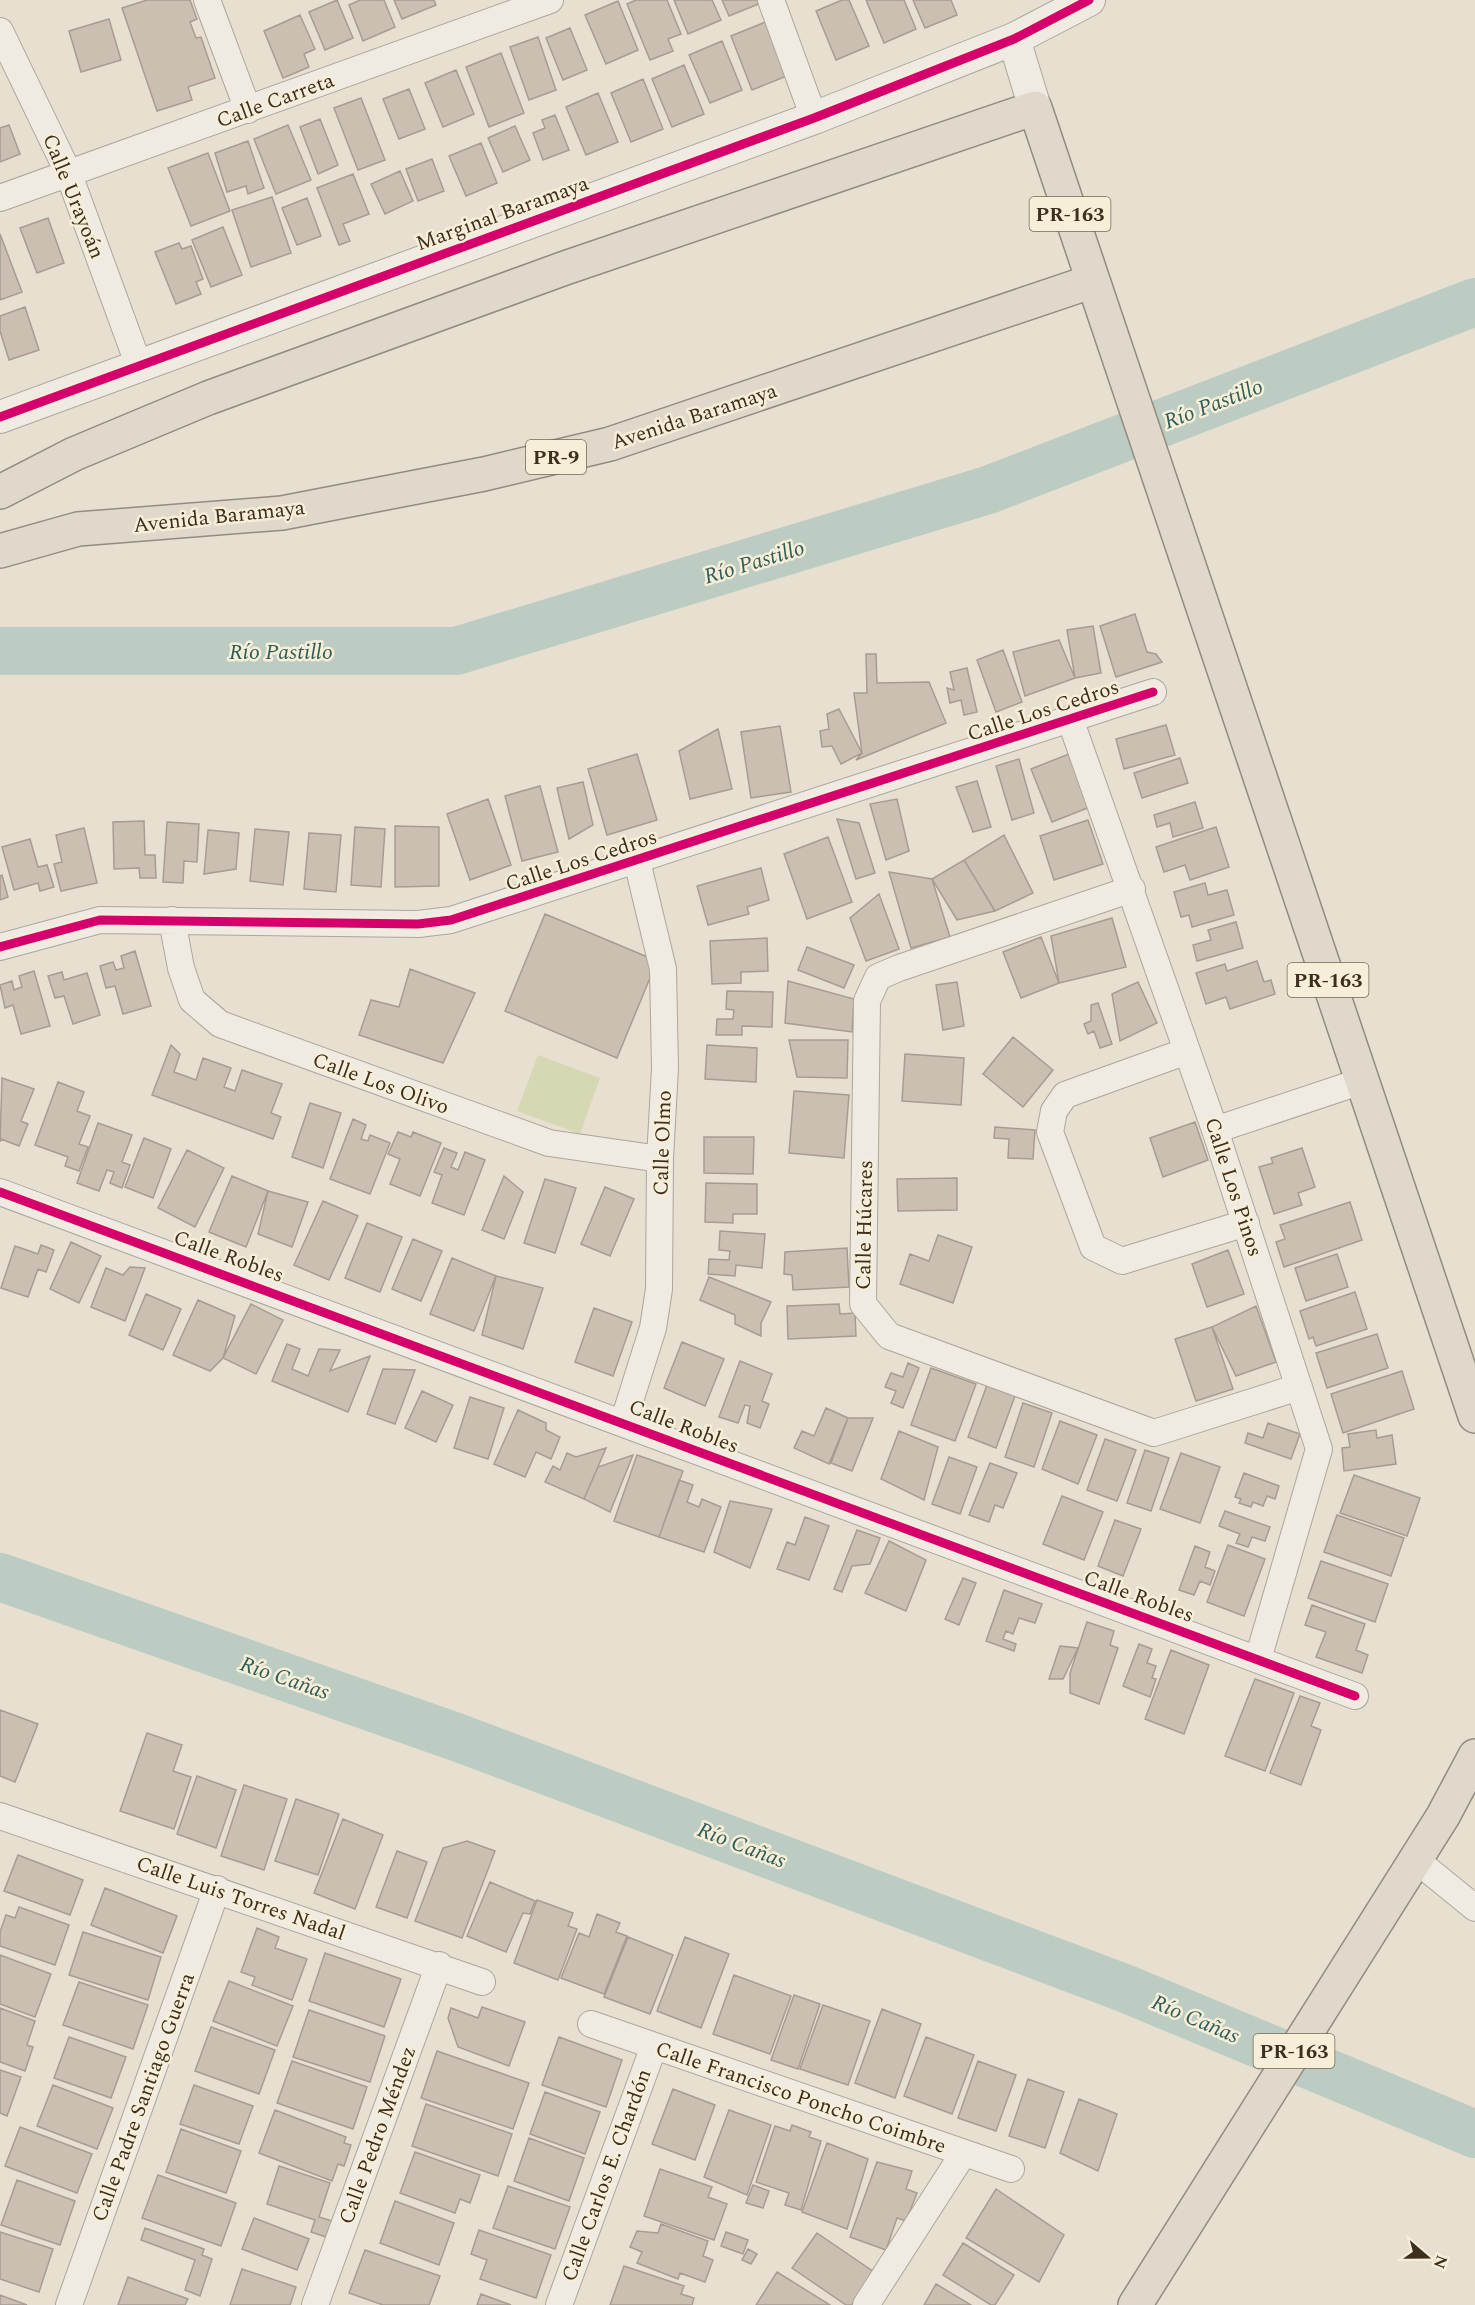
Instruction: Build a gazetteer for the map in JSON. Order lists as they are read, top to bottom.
{
  "streets": {
    "highway": ["PR-163", "Avenida Baramaya", "PR-9"],
    "street": [
      "Calle Carreta",
      "Calle Urayoán",
      "Marginal Baramaya",
      "Calle Los Cedros",
      "Calle Los Olivo",
      "Calle Olmo",
      "Calle Los Pinos",
      "Calle Húcares",
      "Calle Robles",
      "Calle Luis Torres Nadal",
      "Calle Padre Santiago Guerra",
      "Calle Francisco Poncho Coimbre",
      "Calle Pedro Méndez",
      "Calle Carlos E. Chardón"
    ]
  },
  "crossings": [
    ["Calle Carreta", "Calle Urayoán"],
    ["Calle Urayoán", "Marginal Baramaya"],
    ["Marginal Baramaya", "PR-163"],
    ["PR-163", "Avenida Baramaya"],
    ["Calle Los Cedros", "Calle Los Olivo"],
    ["Calle Los Cedros", "Calle Olmo"],
    ["Calle Los Cedros", "Calle Los Pinos"],
    ["Calle Los Olivo", "Calle Olmo"],
    ["Calle Olmo", "Calle Robles"],
    ["Calle Los Pinos", "Calle Húcares"],
    ["Calle Los Pinos", "Calle Robles"],
    ["Calle Luis Torres Nadal", "Calle Padre Santiago Guerra"],
    ["Calle Luis Torres Nadal", "Calle Pedro Méndez"],
    ["Calle Francisco Poncho Coimbre", "Calle Carlos E. Chardón"]
  ],
  "water": ["Río Pastillo", "Río Cañas"],
  "north": "right"
}
